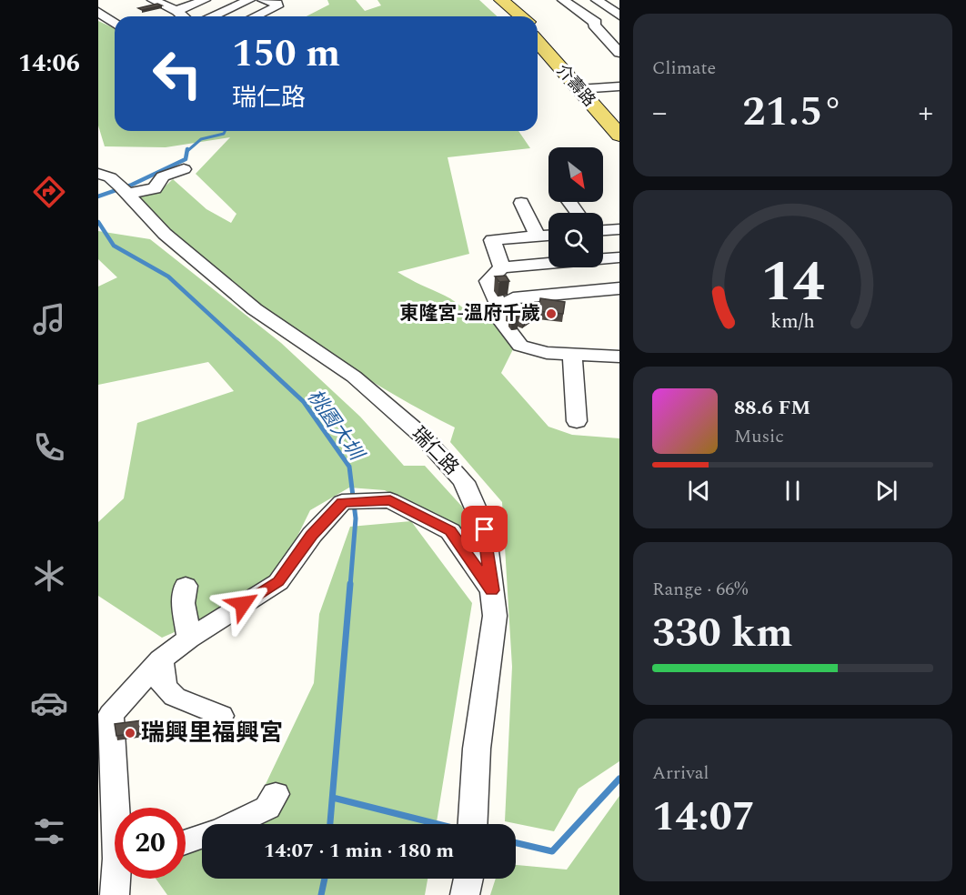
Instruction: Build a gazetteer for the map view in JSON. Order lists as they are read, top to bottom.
{
  "streets": {
    "main road": ["介壽路"],
    "street": ["瑞仁路"]
  },
  "water": ["桃園大圳"],
  "places": ["東隆宮-溫府千歲", "瑞興里福興宮"],
  "north": "bottom right",
  "page": {
    "tabs": "14:06",
    "tile": [
      "Climate",
      ["Range · 66%", "330 km"],
      ["Arrival", "14:07"]
    ],
    "turn": ["150 m", "瑞仁路"],
    "heat": ["−", "21.5°", "+"],
    "song": ["88.6 FM", "Music"],
    "limit": "20",
    "trip": "14:07 · 1 min · 180 m",
    "gauge": ["14", "km/h"]
  }
}
